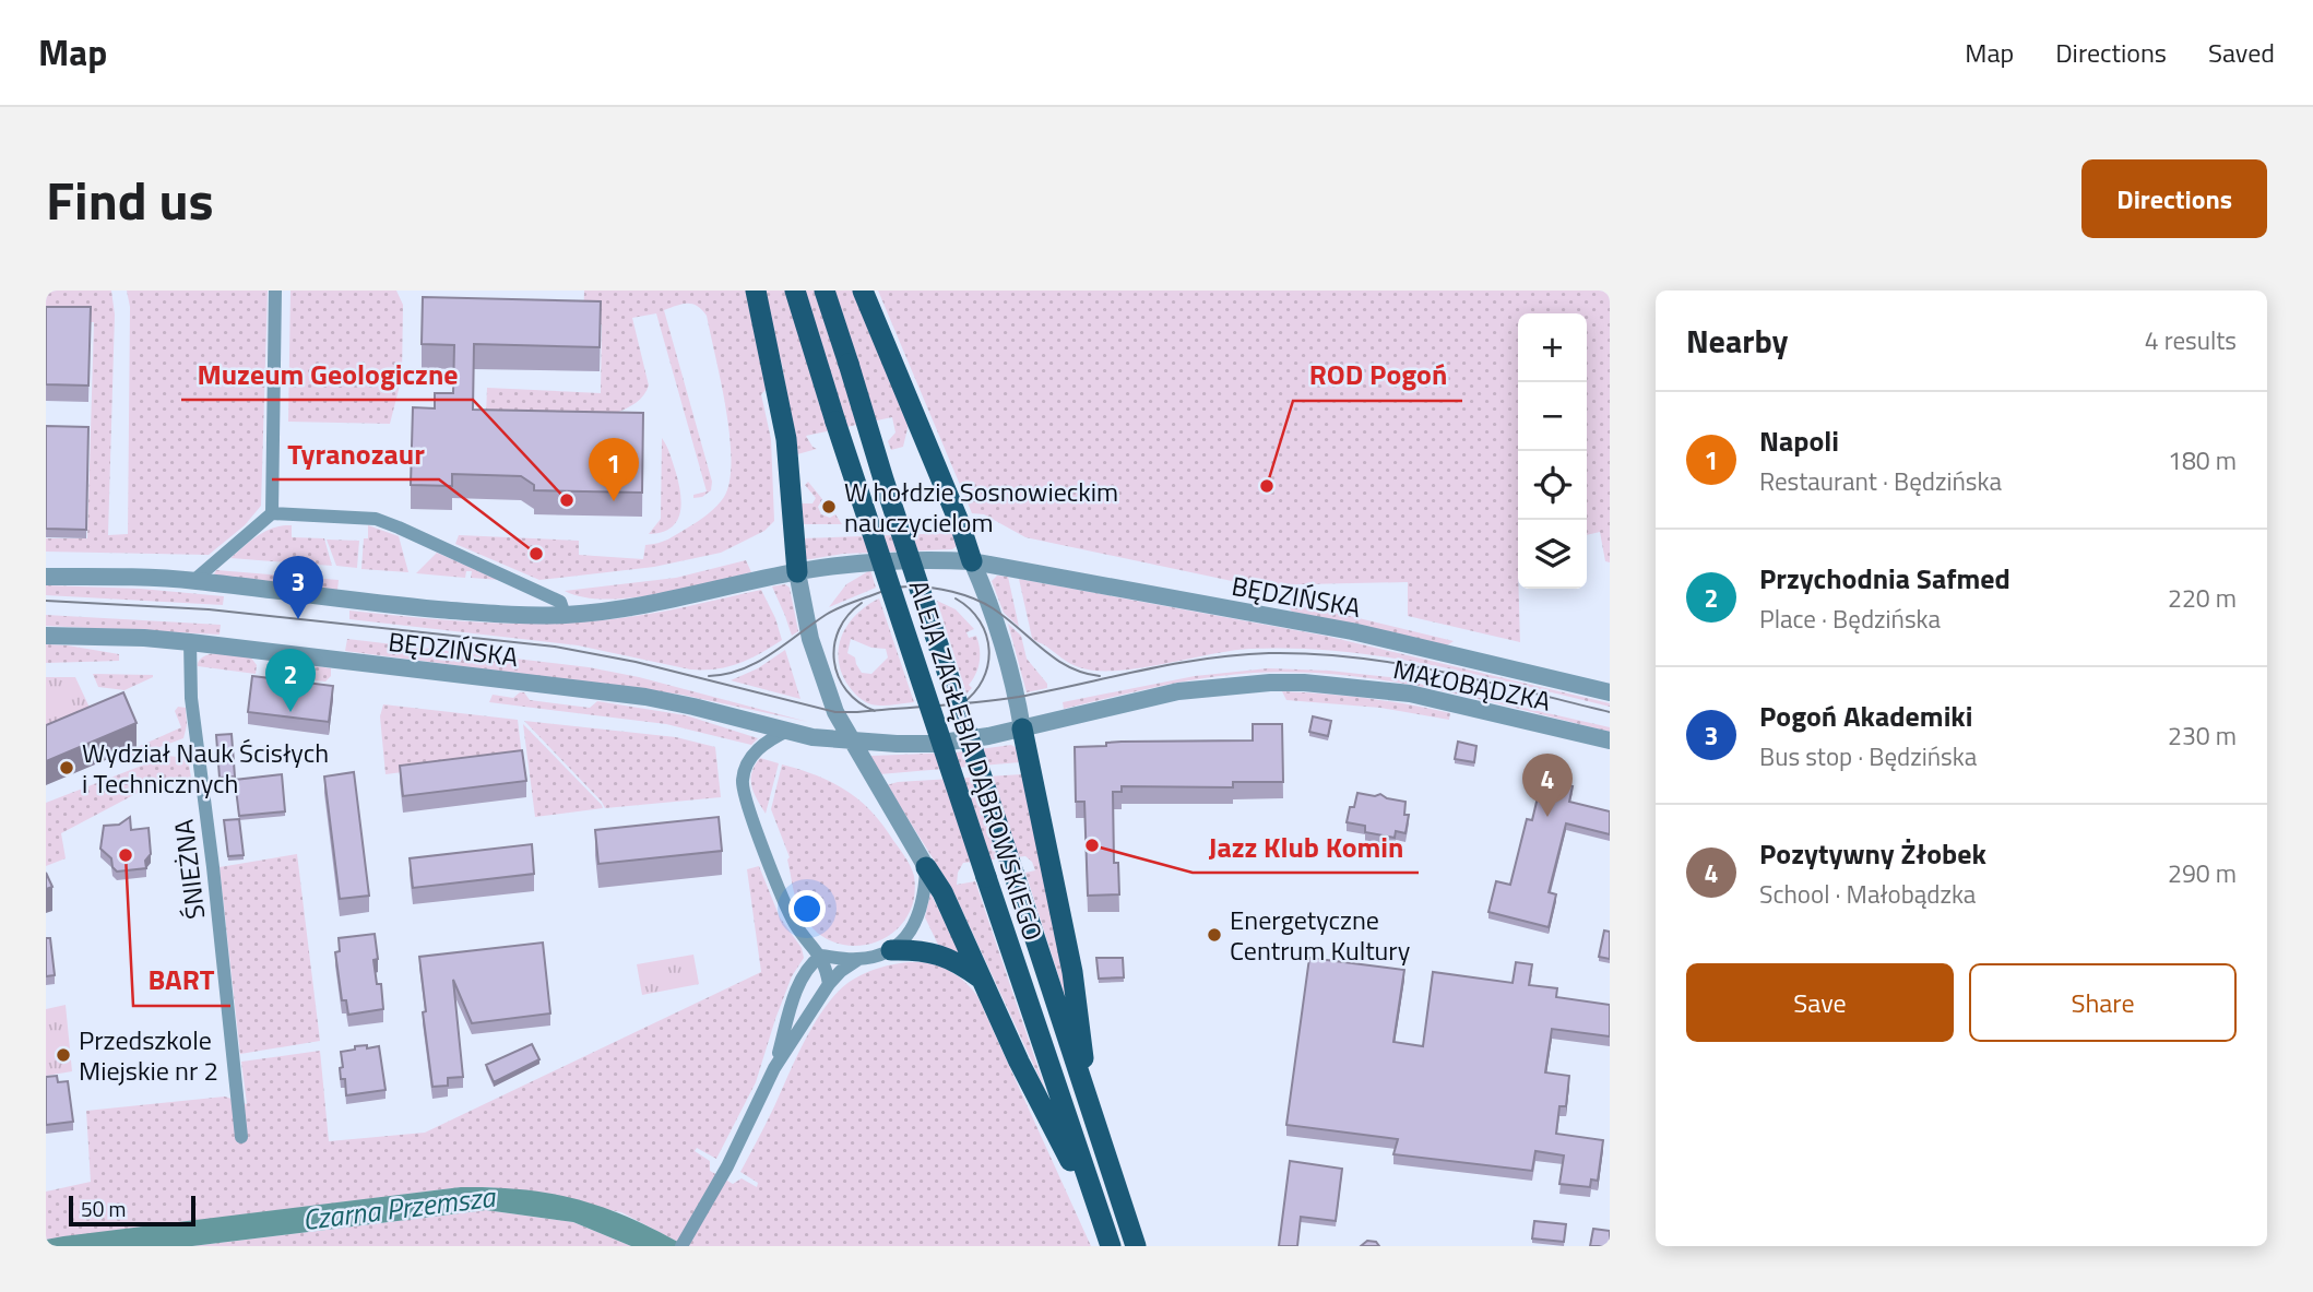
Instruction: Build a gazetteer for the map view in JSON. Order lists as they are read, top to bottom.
{
  "streets": {
    "main road": ["ALEJA ZAGŁĘBIA DĄBROWSKIEGO"],
    "street": ["BĘDZIŃSKA", "MAŁOBĄDZKA", "ŚNIEŻNA"]
  },
  "crossings": [
    ["BĘDZIŃSKA", "MAŁOBĄDZKA"],
    ["BĘDZIŃSKA", "ŚNIEŻNA"]
  ],
  "water": ["Czarna Przemsza"],
  "places": [
    "ROD Pogoń",
    "Muzeum Geologiczne",
    "W hołdzie Sosnowieckim nauczycielom",
    "Tyranozaur",
    "Wydział Nauk Ścisłych i Technicznych",
    "Jazz Klub Komin",
    "BART",
    "Energetyczne Centrum Kultury",
    "Przedszkole Miejskie nr 2"
  ],
  "scale_bar": "50 m",
  "page": {
    "header": "Map",
    "nav": ["Map", "Directions", "Saved"],
    "title": "Find us",
    "buttons": [
      "Directions",
      ["Save", "Share"]
    ],
    "heading": ["Nearby", "4 results"],
    "map_buttons": ["+", "−"],
    "list": [
      {
        "mark": "1",
        "name": "Napoli",
        "note": "Restaurant · Będzińska",
        "value": "180 m"
      },
      {
        "mark": "2",
        "name": "Przychodnia Safmed",
        "note": "Place · Będzińska",
        "value": "220 m"
      },
      {
        "mark": "3",
        "name": "Pogoń Akademiki",
        "note": "Bus stop · Będzińska",
        "value": "230 m"
      },
      {
        "mark": "4",
        "name": "Pozytywny Żłobek",
        "note": "School · Małobądzka",
        "value": "290 m"
      }
    ],
    "pins": [
      "1",
      "3",
      "2",
      "4"
    ],
    "scale": "50 m"
  }
}
